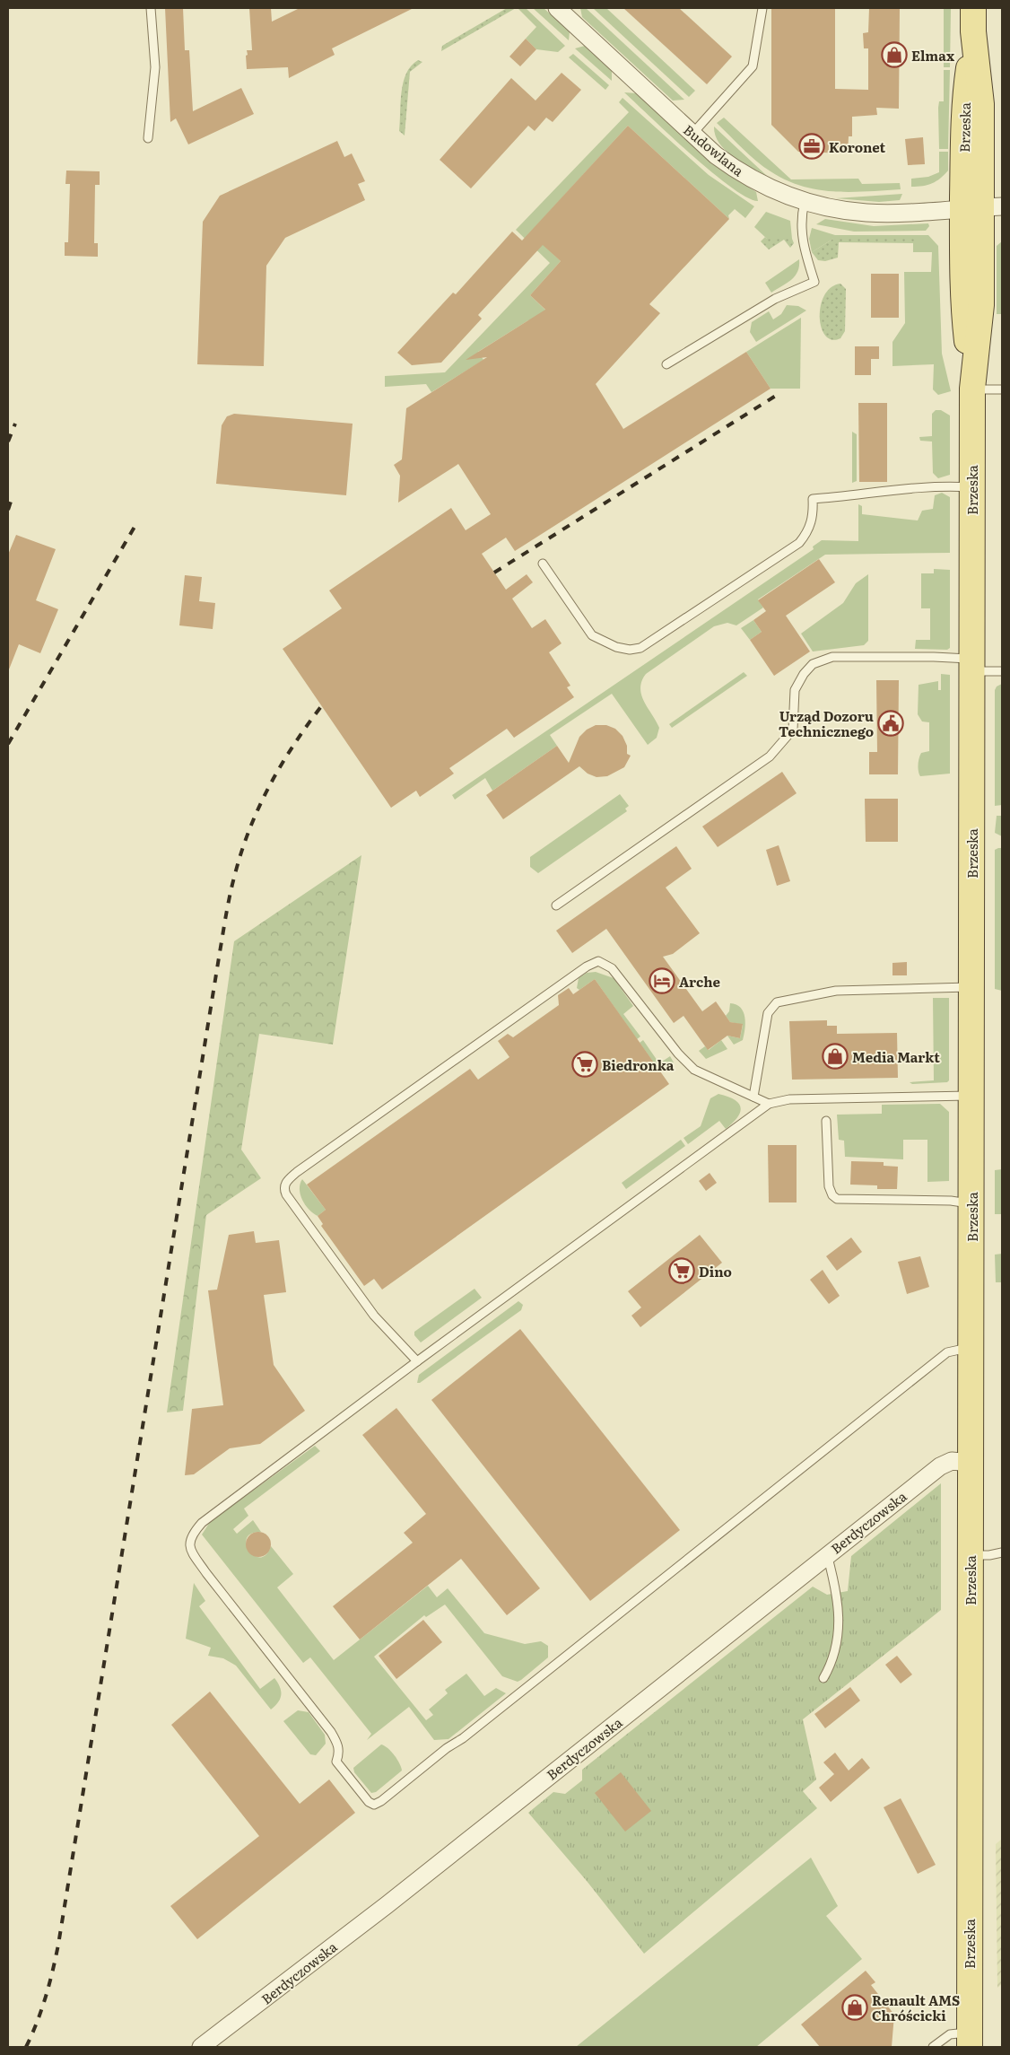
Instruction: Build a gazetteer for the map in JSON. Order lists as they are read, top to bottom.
{
  "streets": {
    "main road": ["Brzeska"],
    "street": ["Budowlana", "Berdyczowska"]
  },
  "crossings": [
    ["Brzeska", "Budowlana"],
    ["Brzeska", "Berdyczowska"]
  ],
  "places": {
    "shop": ["Elmax", "Media Markt", "Renault AMS Chróścicki"],
    "office": ["Koronet"],
    "public building": ["Urząd Dozoru Technicznego"],
    "hotel": ["Arche"],
    "supermarket": ["Biedronka", "Dino"]
  }
}
